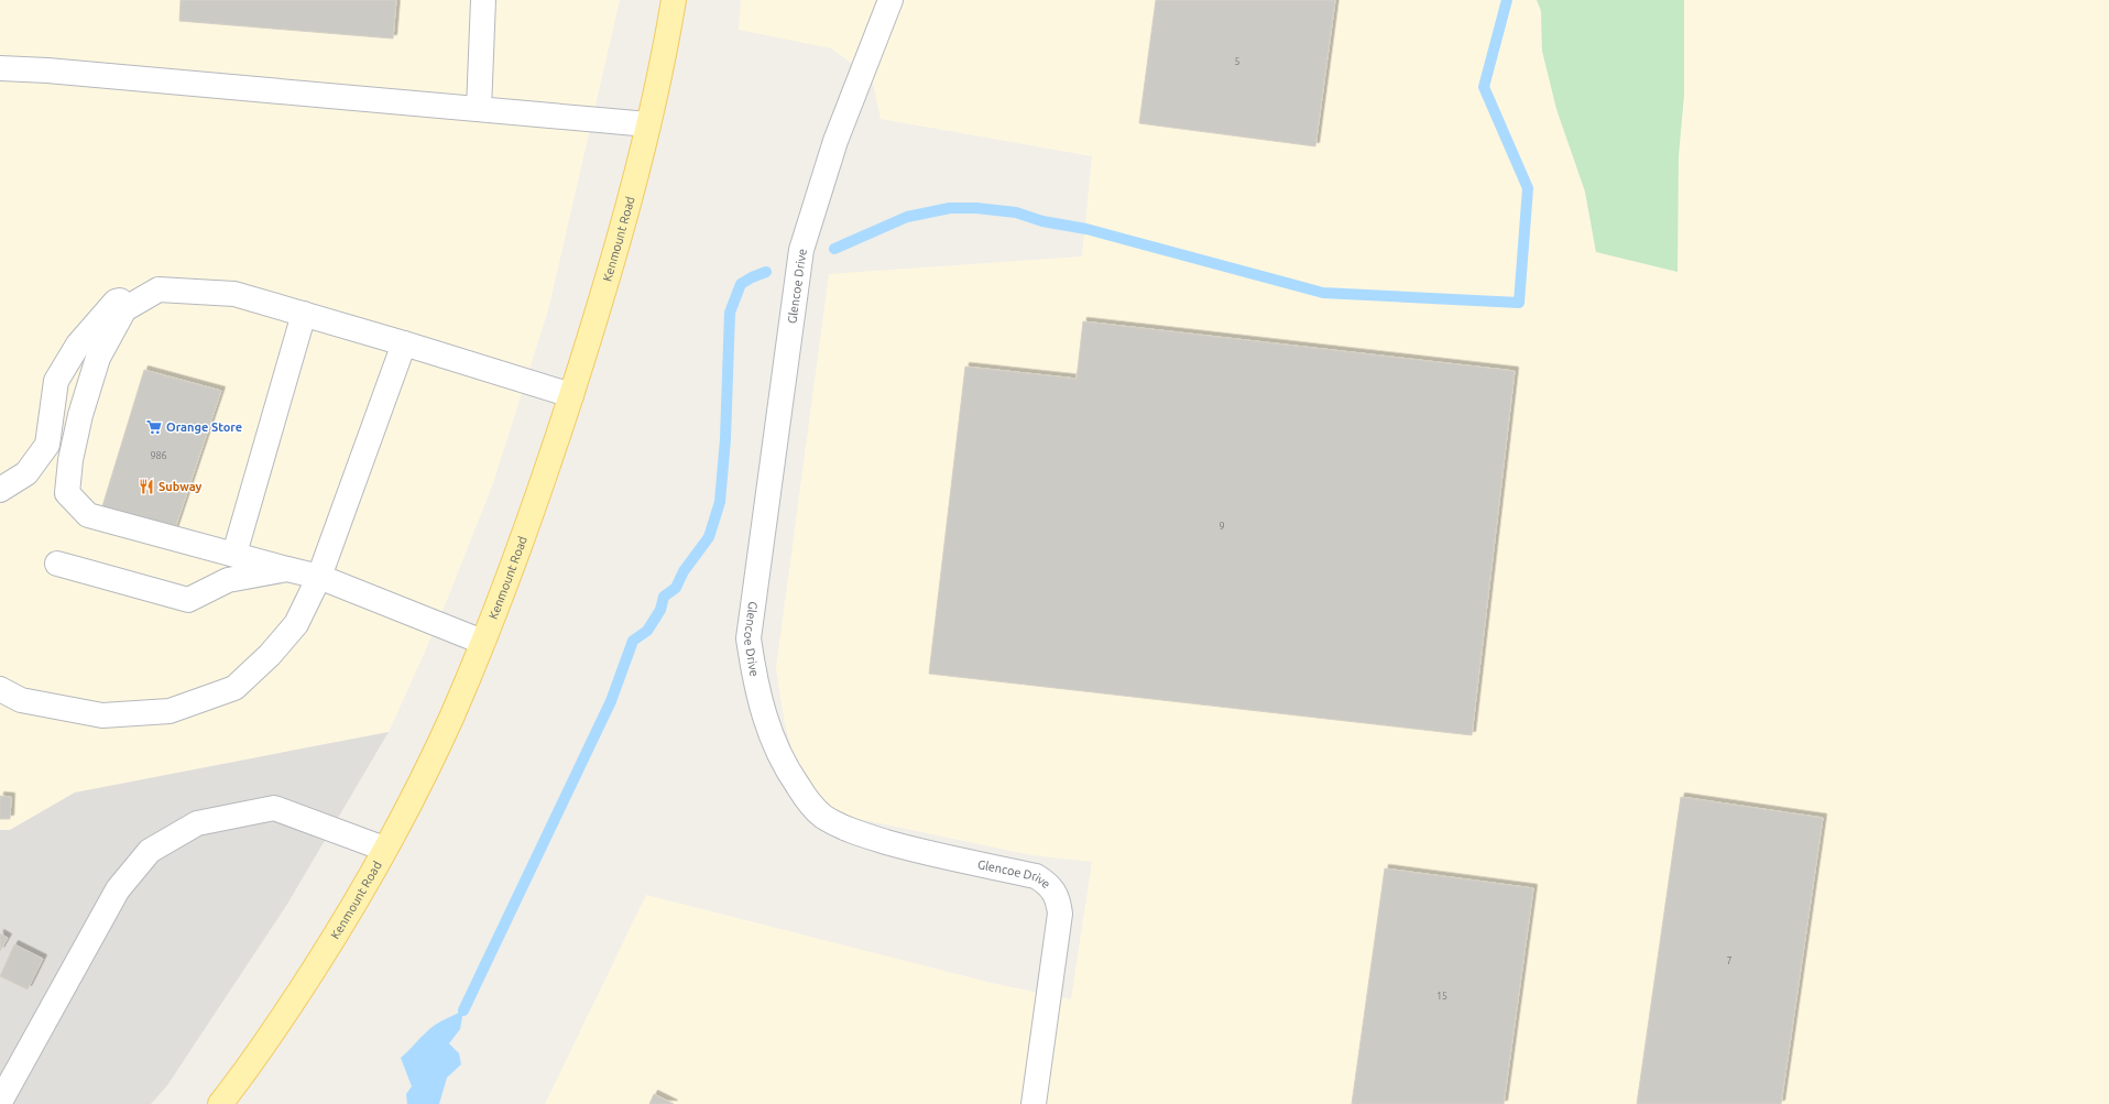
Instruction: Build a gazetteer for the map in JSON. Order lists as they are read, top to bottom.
{
  "streets": {
    "main road": ["Kenmount Road"],
    "street": ["Glencoe Drive"]
  },
  "places": {
    "supermarket": ["Orange Store"],
    "restaurant": ["Subway"]
  },
  "house_numbers": [
    "5",
    "986",
    "9",
    "7",
    "15"
  ]
}
